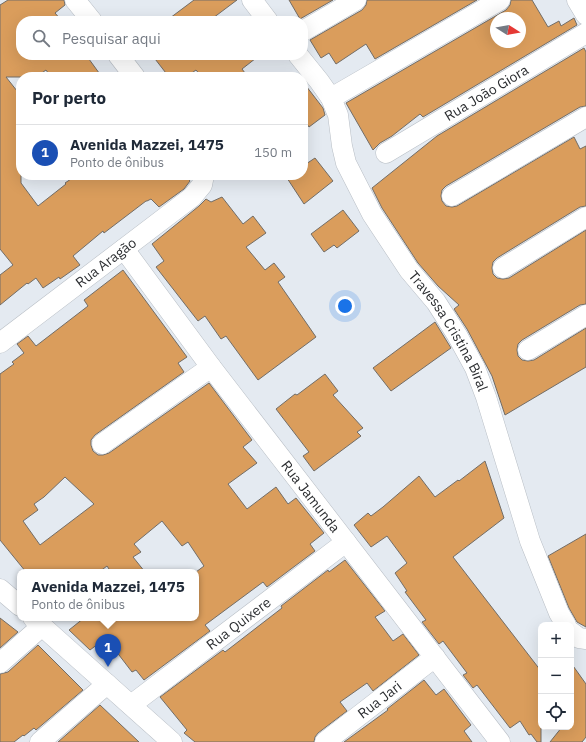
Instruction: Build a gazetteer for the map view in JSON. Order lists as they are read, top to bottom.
{
  "streets": {
    "street": [
      "Rua João Giora",
      "Rua Aragão",
      "Travessa Cristina Biral",
      "Rua Jamunda",
      "Rua Quixere",
      "Rua Jari"
    ]
  },
  "crossings": [
    ["Rua Aragão", "Rua Jamunda"],
    ["Rua Jamunda", "Rua Quixere"],
    ["Rua Jamunda", "Rua Jari"]
  ],
  "north": "right",
  "page": {
    "search": "Pesquisar aqui",
    "heading": "Por perto",
    "list": [
      {
        "mark": "1",
        "name": "Avenida Mazzei, 1475",
        "note": "Ponto de ônibus",
        "value": "150 m"
      }
    ],
    "popup": ["Avenida Mazzei, 1475", "Ponto de ônibus"],
    "map_buttons": ["+", "−"],
    "pins": "1"
  }
}
